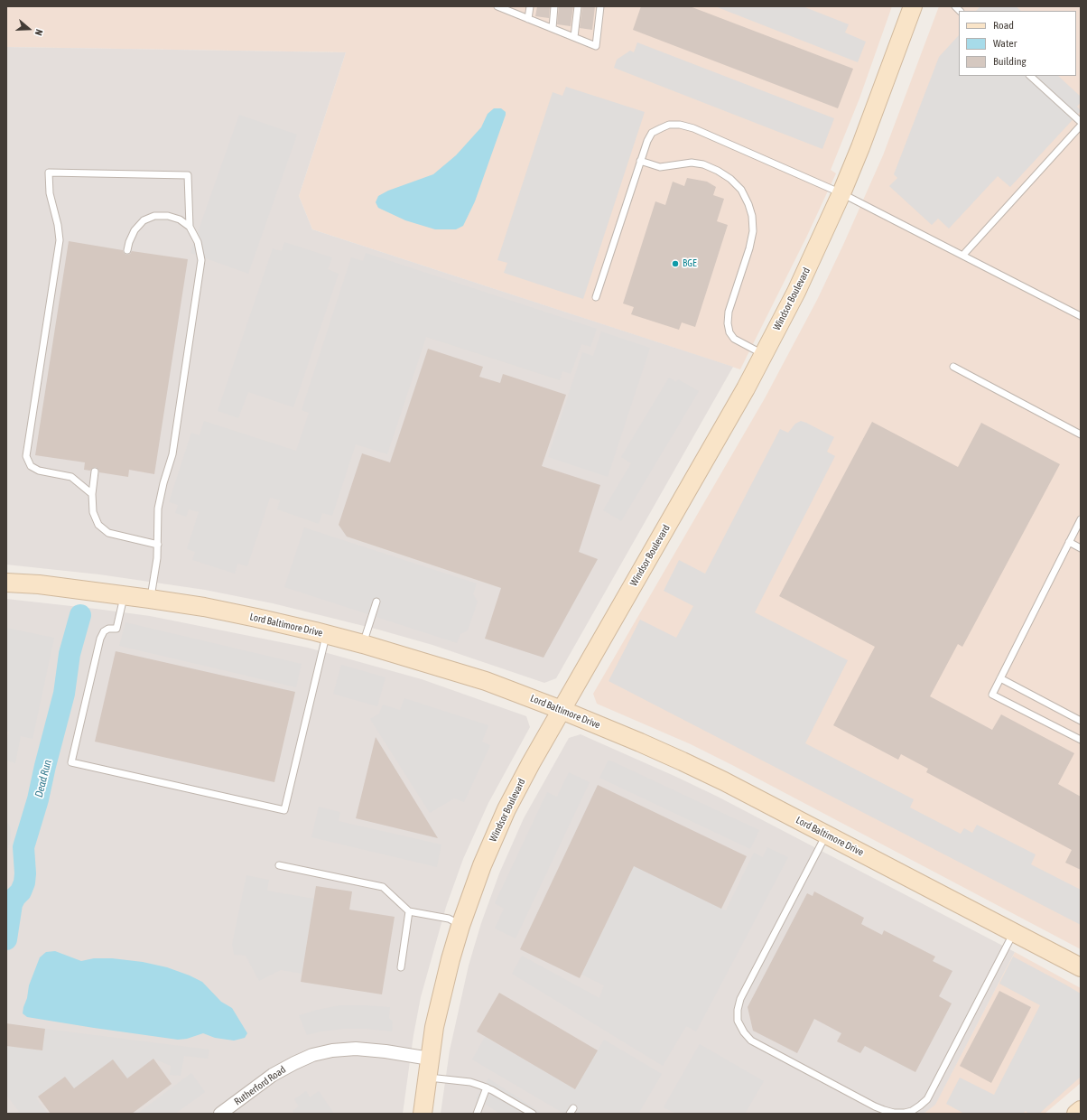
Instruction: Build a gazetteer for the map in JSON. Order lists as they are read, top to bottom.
{
  "streets": {
    "main road": ["Windsor Boulevard", "Lord Baltimore Drive"],
    "street": ["Rutherford Road"]
  },
  "crossings": [
    ["Windsor Boulevard", "Lord Baltimore Drive"],
    ["Windsor Boulevard", "Rutherford Road"]
  ],
  "water": ["Dead Run"],
  "places": ["BGE"],
  "legend": ["Road", "Water", "Building"],
  "north": "right"
}
